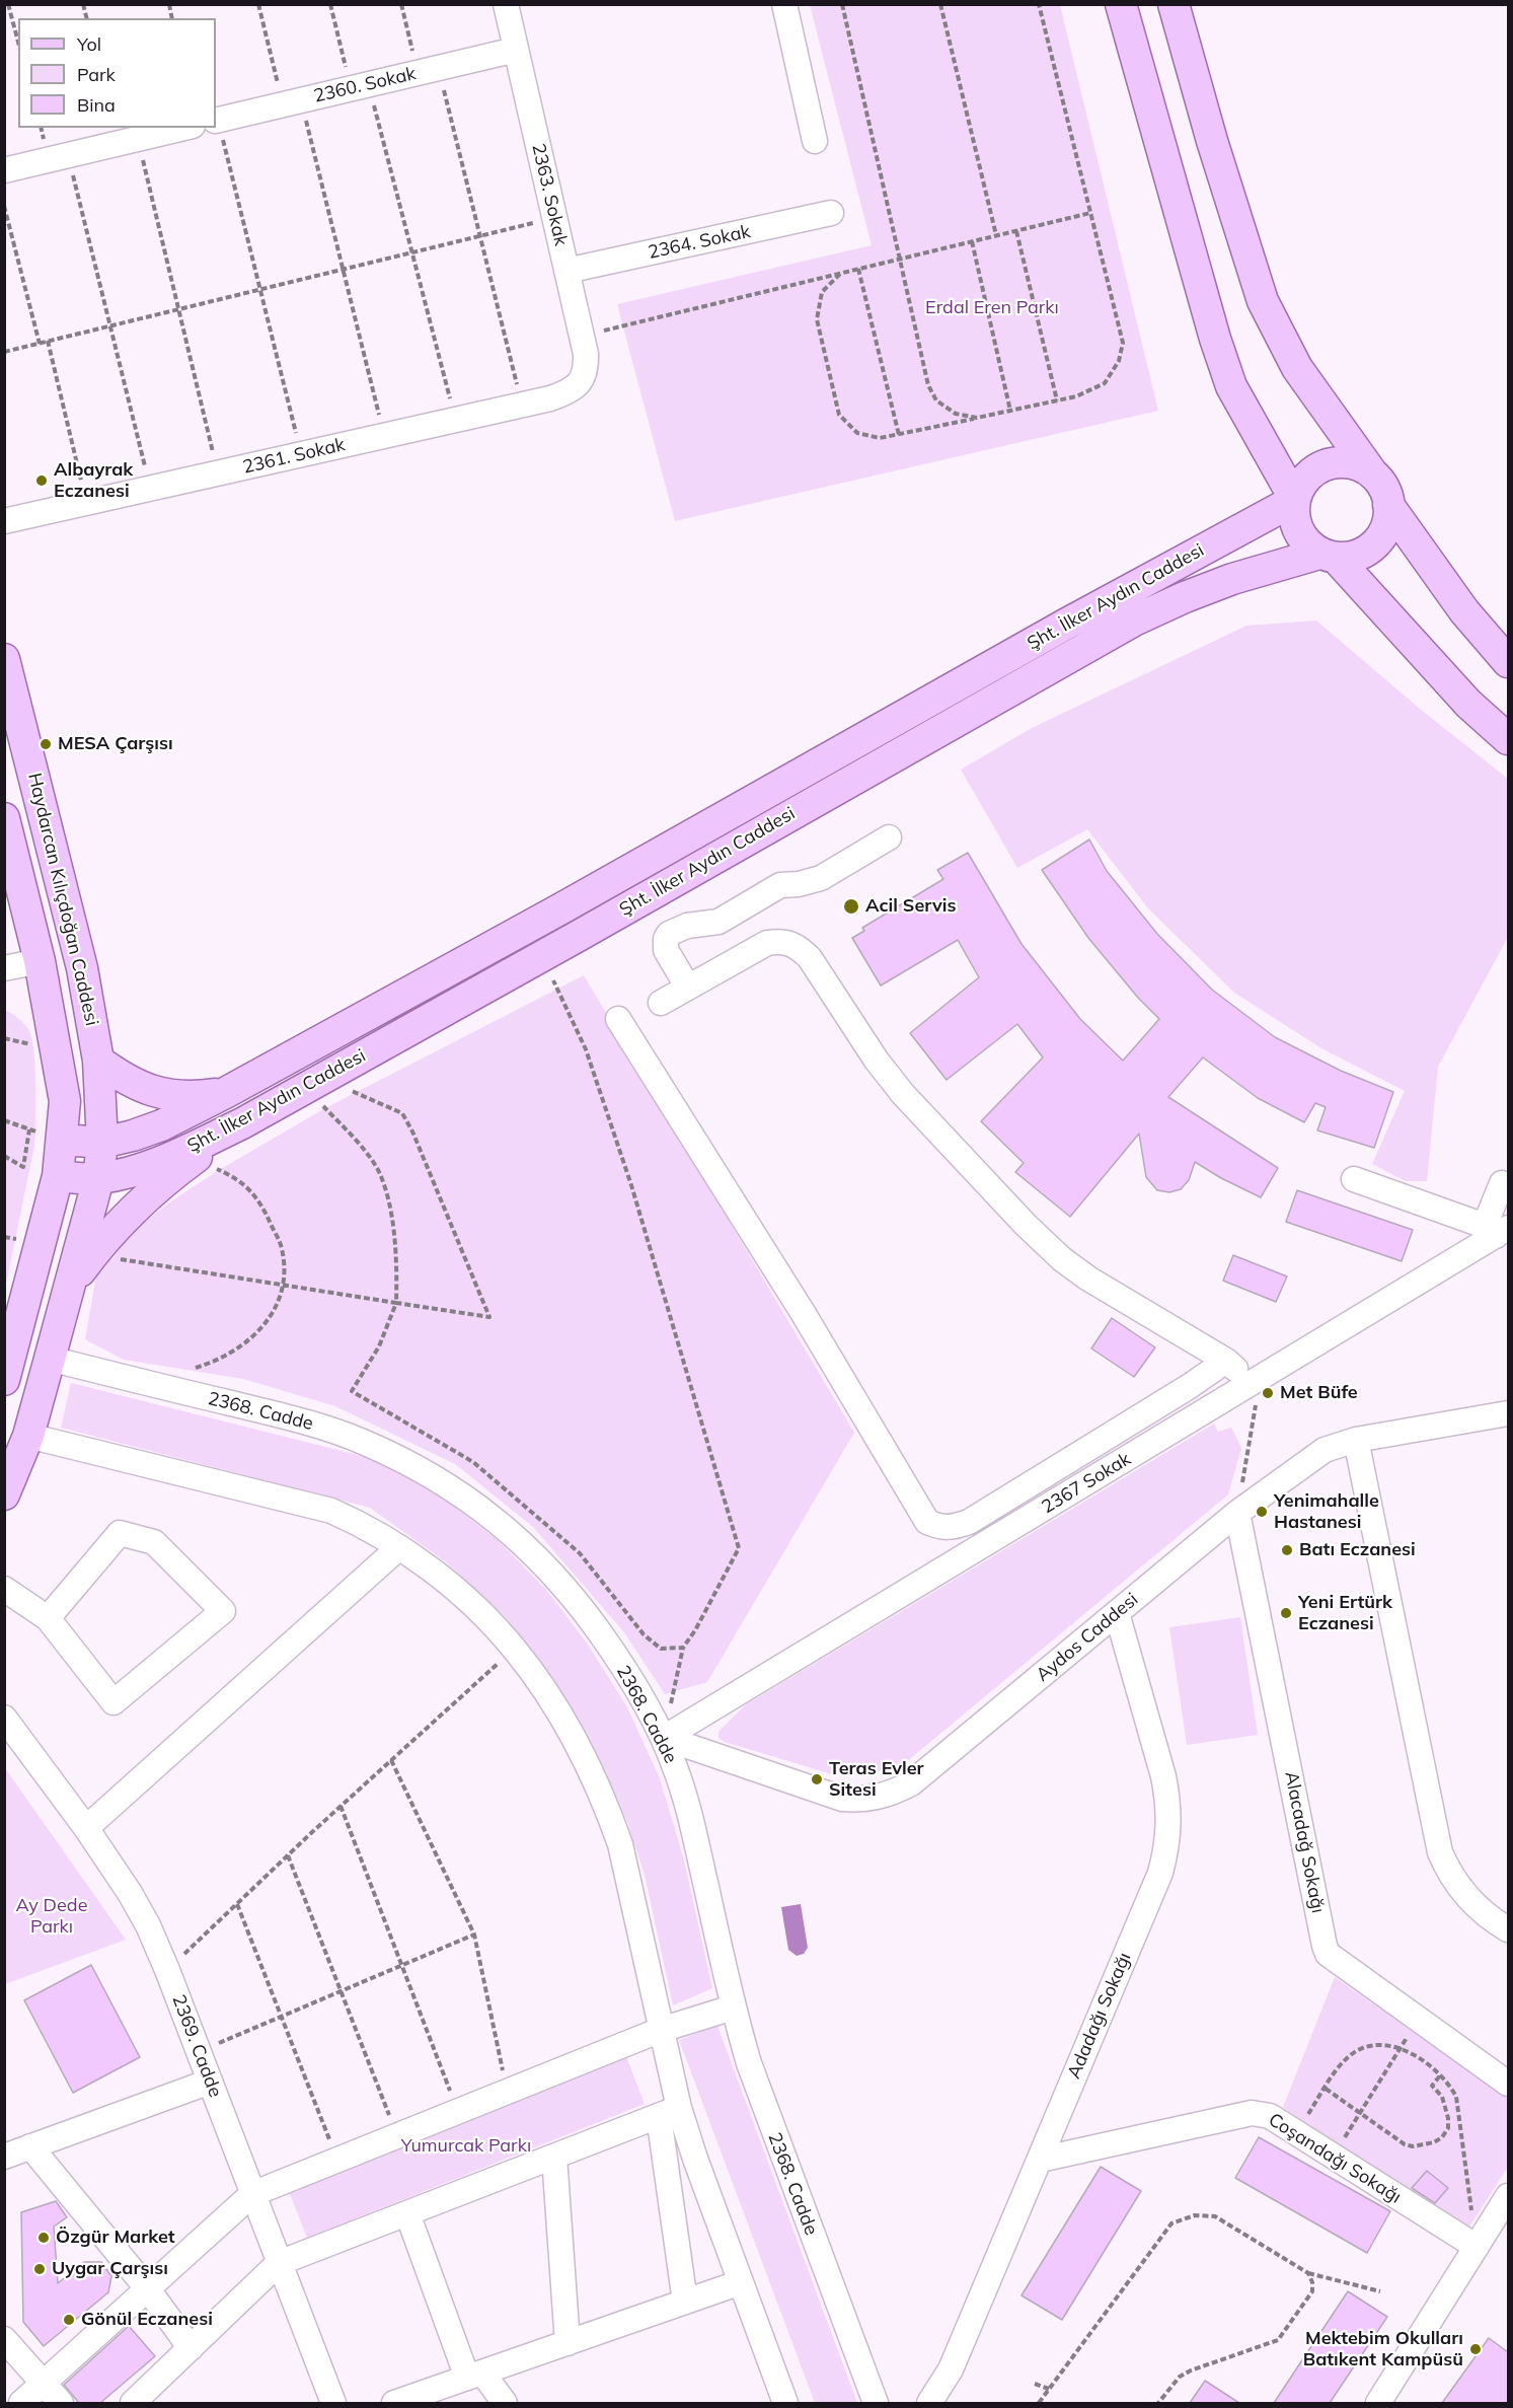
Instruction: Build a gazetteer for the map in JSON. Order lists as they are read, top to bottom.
{
  "streets": {
    "main road": ["Şht. İlker Aydın Caddesi", "Haydarcan Kılıçdoğan Caddesi"],
    "street": [
      "2360. Sokak",
      "2363. Sokak",
      "2364. Sokak",
      "2361. Sokak",
      "2368. Cadde",
      "2367 Sokak",
      "Aydos Caddesi",
      "Alacadağ Sokağı",
      "Adadağı Sokağı",
      "2369. Cadde",
      "Coşandağı Sokağı"
    ]
  },
  "crossings": [
    ["2360. Sokak", "2363. Sokak"],
    ["2363. Sokak", "2364. Sokak"],
    ["2363. Sokak", "2361. Sokak"],
    ["Şht. İlker Aydın Caddesi", "Haydarcan Kılıçdoğan Caddesi"],
    ["Haydarcan Kılıçdoğan Caddesi", "2368. Cadde"],
    ["2368. Cadde", "2367 Sokak"],
    ["2368. Cadde", "Aydos Caddesi"],
    ["2367 Sokak", "Aydos Caddesi"],
    ["Aydos Caddesi", "Alacadağ Sokağı"],
    ["Aydos Caddesi", "Adadağı Sokağı"],
    ["Adadağı Sokağı", "Coşandağı Sokağı"]
  ],
  "parks": ["Erdal Eren Parkı", "Ay Dede Parkı", "Yumurcak Parkı"],
  "places": [
    "Albayrak Eczanesi",
    "MESA Çarşısı",
    "Acil Servis",
    "Met Büfe",
    "Yenimahalle Hastanesi",
    "Batı Eczanesi",
    "Yeni Ertürk Eczanesi",
    "Teras Evler Sitesi",
    "Özgür Market",
    "Uygar Çarşısı",
    "Gönül Eczanesi",
    "Mektebim Okulları Batıkent Kampüsü"
  ],
  "legend": ["Yol", "Park", "Bina"]
}
